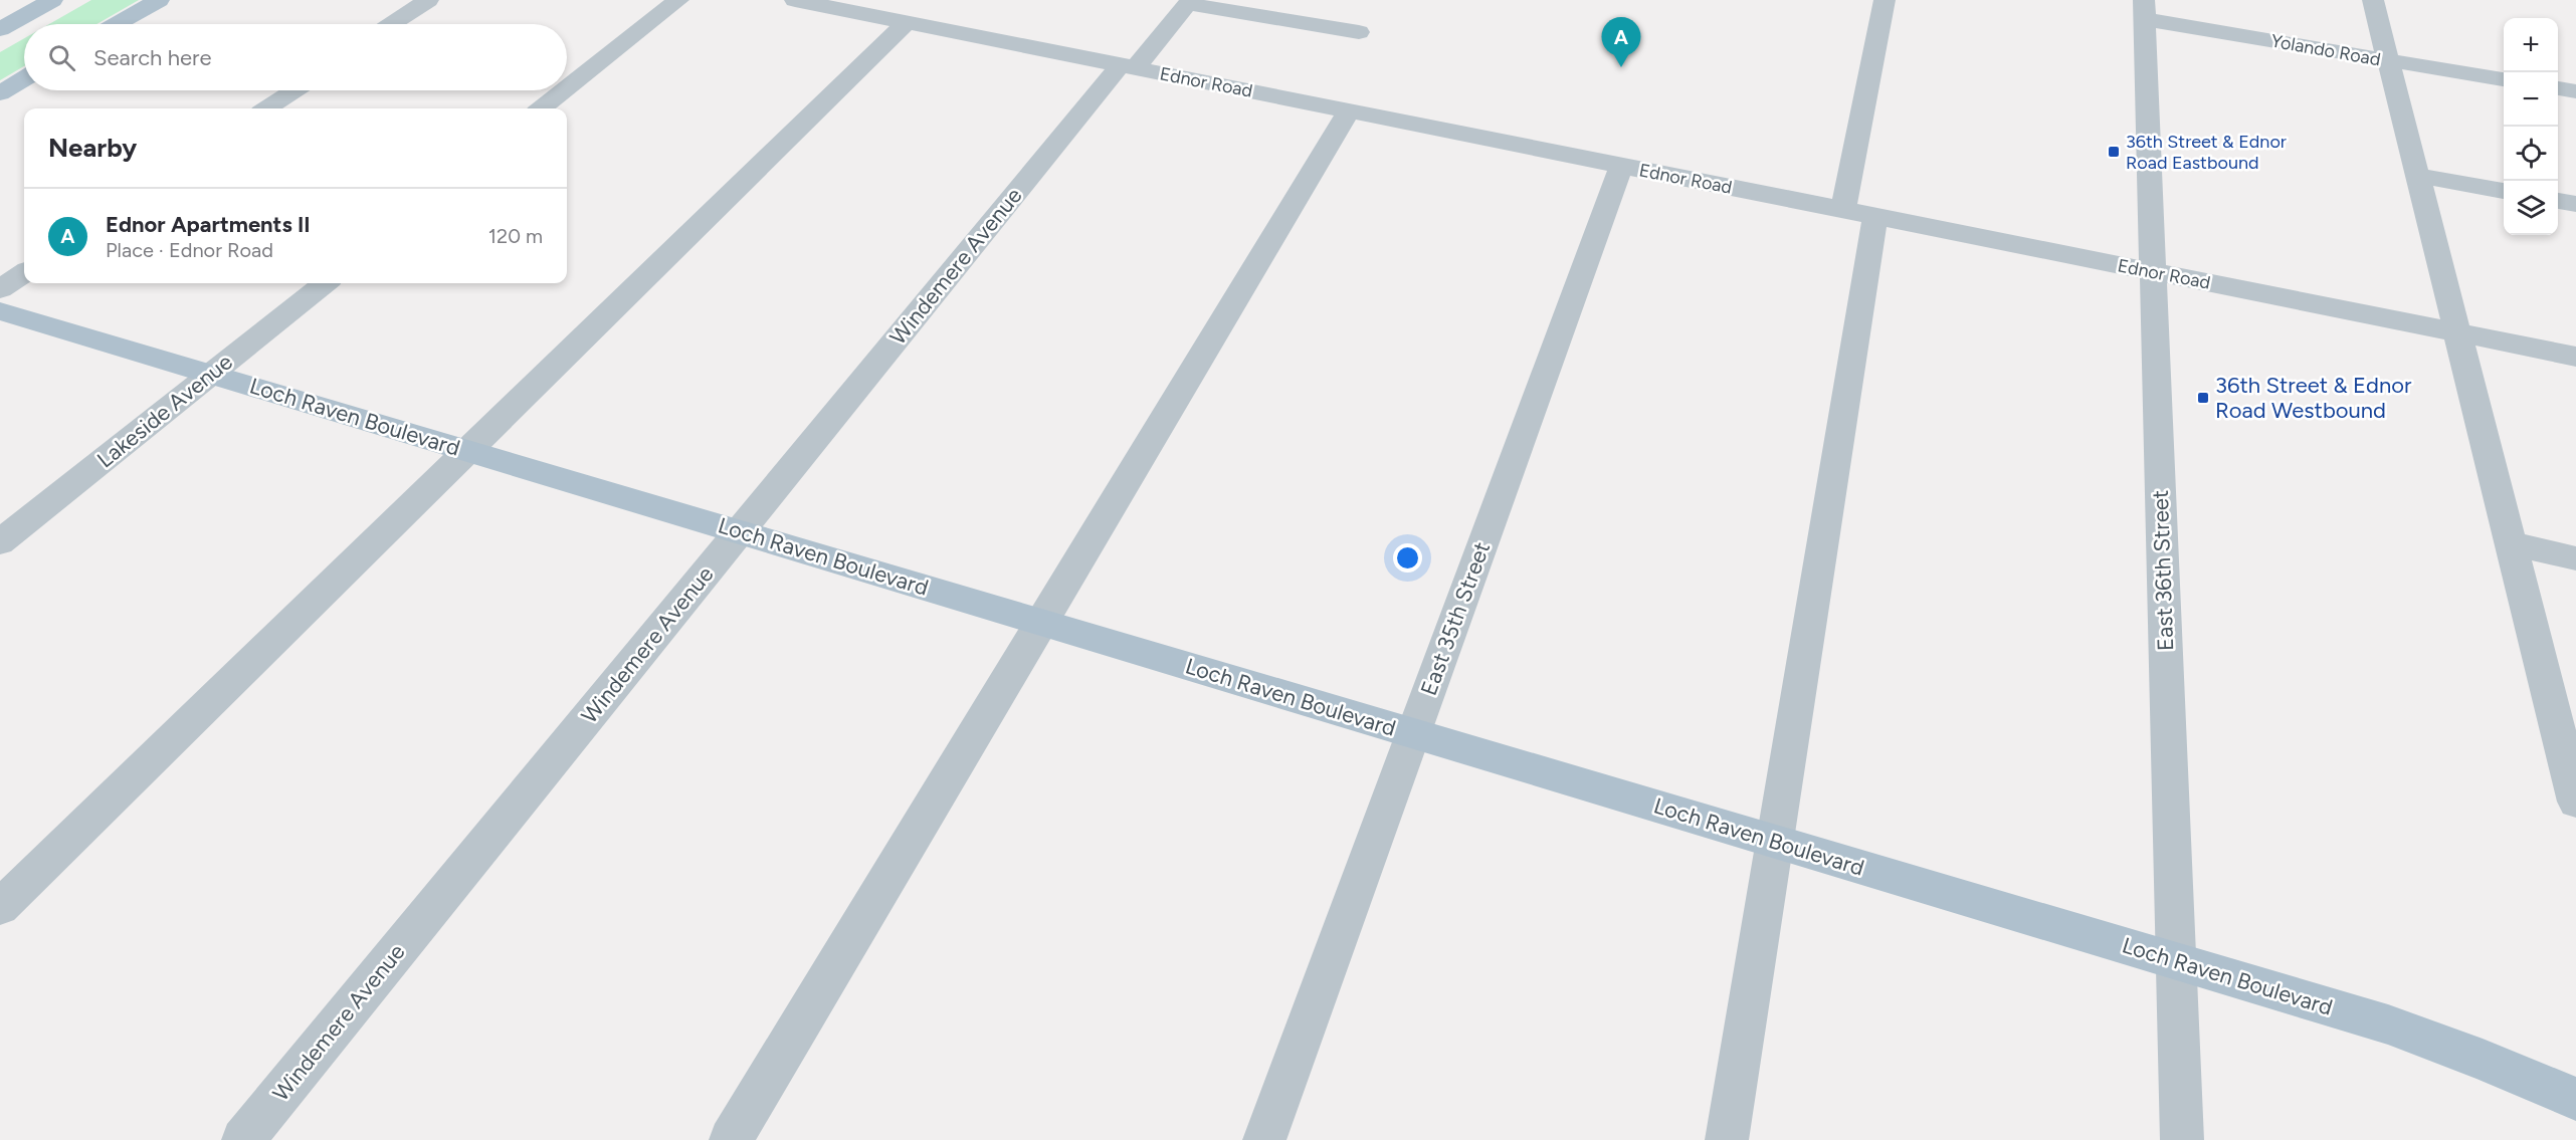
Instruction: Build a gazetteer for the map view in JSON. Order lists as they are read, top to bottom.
{
  "streets": {
    "main road": ["Loch Raven Boulevard"],
    "street": [
      "Yolando Road",
      "Ednor Road",
      "Windemere Avenue",
      "Lakeside Avenue",
      "East 36th Street",
      "East 35th Street"
    ]
  },
  "crossings": [
    ["Yolando Road", "East 36th Street"],
    ["Ednor Road", "Windemere Avenue"],
    ["Ednor Road", "East 36th Street"],
    ["Ednor Road", "East 35th Street"],
    ["Windemere Avenue", "Loch Raven Boulevard"],
    ["Lakeside Avenue", "Loch Raven Boulevard"],
    ["Loch Raven Boulevard", "East 36th Street"],
    ["Loch Raven Boulevard", "East 35th Street"]
  ],
  "places": {
    "transit": ["36th Street & Ednor Road Eastbound", "36th Street & Ednor Road Westbound"]
  },
  "page": {
    "pins": "A",
    "map_buttons": ["+", "−"],
    "search": "Search here",
    "heading": "Nearby",
    "list": [
      {
        "mark": "A",
        "name": "Ednor Apartments II",
        "note": "Place · Ednor Road",
        "value": "120 m"
      }
    ]
  }
}
